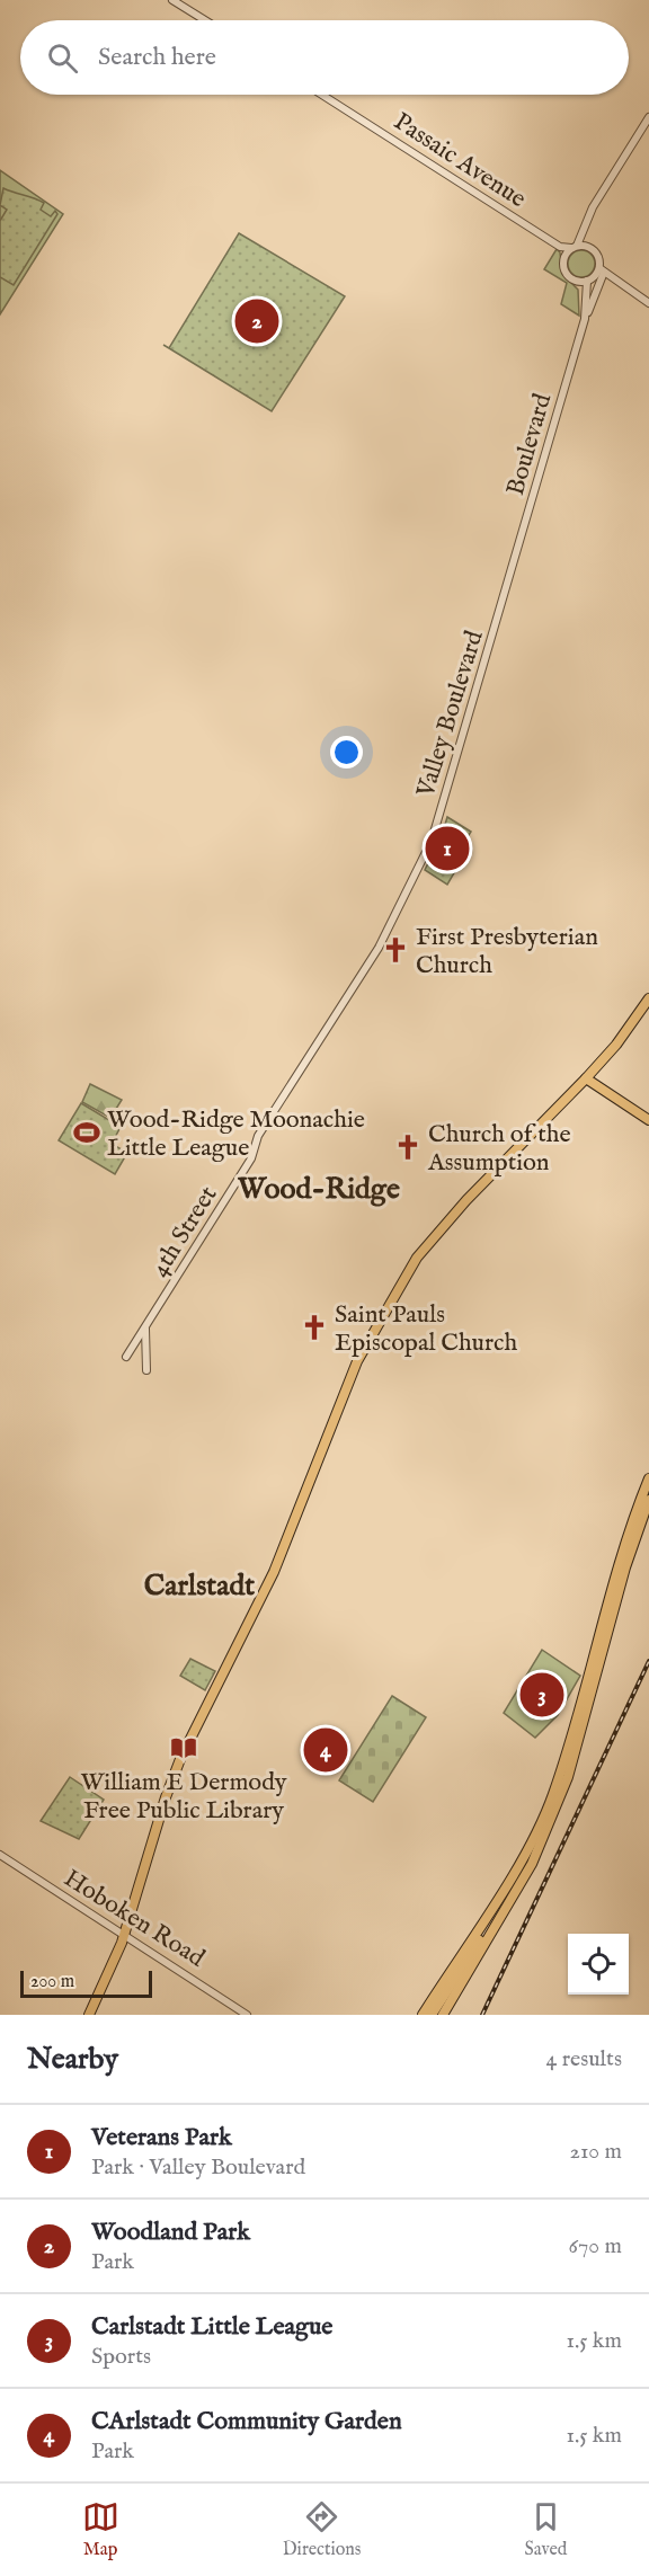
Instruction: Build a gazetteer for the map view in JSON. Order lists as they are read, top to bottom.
{
  "streets": {
    "street": [
      "Passaic Avenue",
      "Boulevard",
      "Valley Boulevard",
      "4th Street",
      "Hoboken Road"
    ]
  },
  "crossings": [
    ["Passaic Avenue", "Boulevard"],
    ["Boulevard", "Valley Boulevard"],
    ["Valley Boulevard", "4th Street"]
  ],
  "districts": ["Wood-Ridge", "Carlstadt"],
  "places": {
    "church": ["First Presbyterian Church", "Church of the Assumption", "Saint Pauls Episcopal Church"],
    "sports": ["Wood-Ridge Moonachie Little League"],
    "library": ["William E Dermody Free Public Library"]
  },
  "scale_bar": "200 m",
  "page": {
    "search": "Search here",
    "pins": [
      "2",
      "1",
      "3",
      "4"
    ],
    "scale": "200 m",
    "heading": ["Nearby", "4 results"],
    "list": [
      {
        "mark": "1",
        "name": "Veterans Park",
        "note": "Park · Valley Boulevard",
        "value": "210 m"
      },
      {
        "mark": "2",
        "name": "Woodland Park",
        "note": "Park",
        "value": "670 m"
      },
      {
        "mark": "3",
        "name": "Carlstadt Little League",
        "note": "Sports",
        "value": "1.5 km"
      },
      {
        "mark": "4",
        "name": "CArlstadt Community Garden",
        "note": "Park",
        "value": "1.5 km"
      }
    ],
    "nav": ["Map", "Directions", "Saved"]
  }
}
